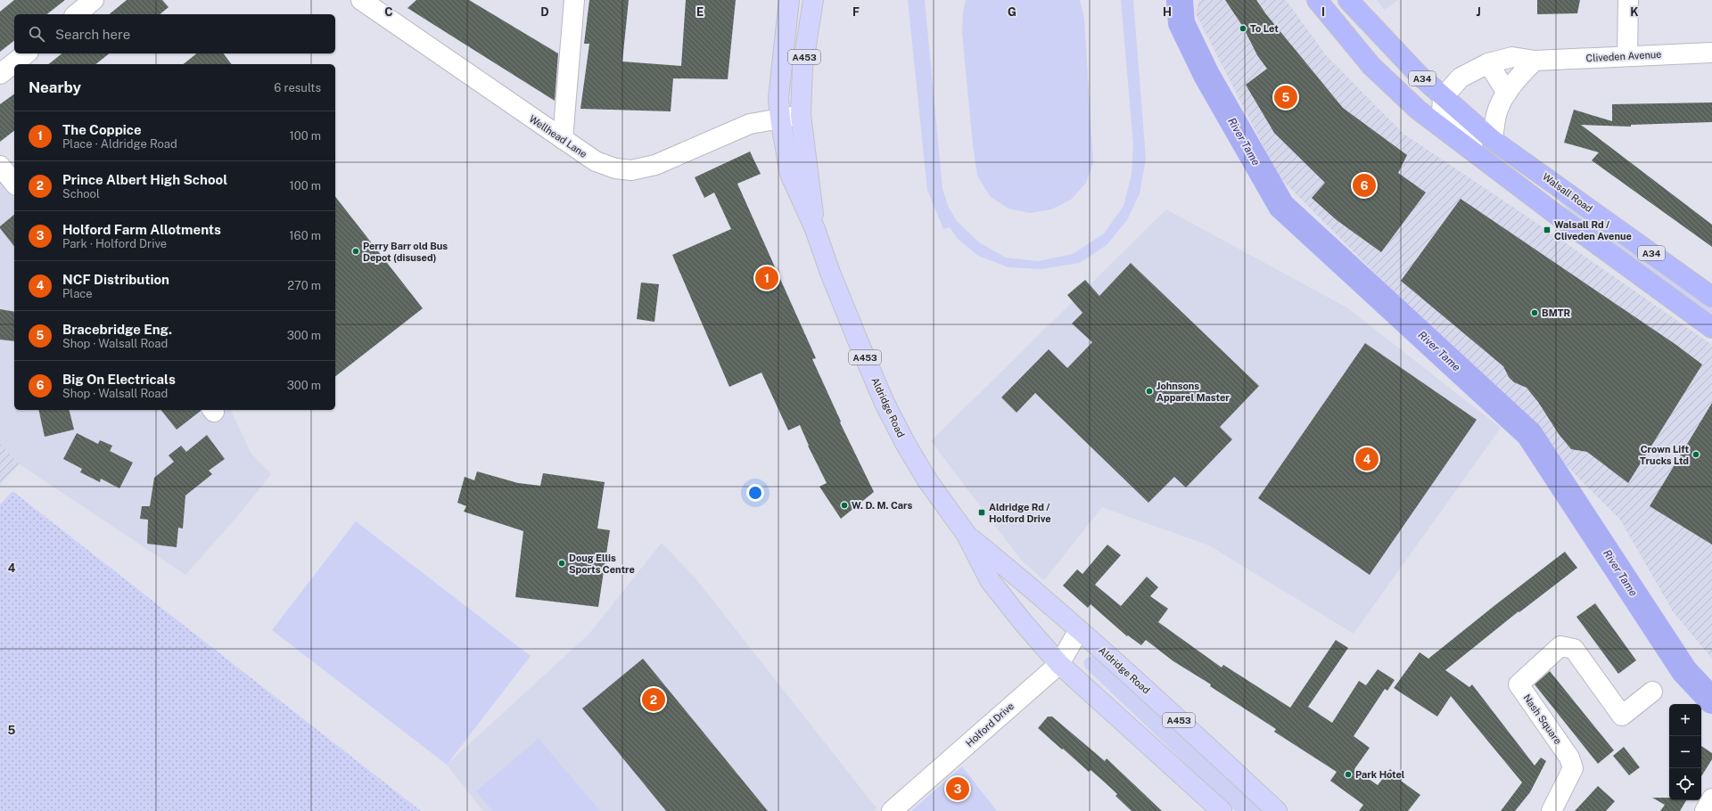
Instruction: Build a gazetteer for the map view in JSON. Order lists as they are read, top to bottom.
{
  "streets": {
    "highway": ["A34", "Walsall Road"],
    "main road": ["A453", "Aldridge Road"],
    "street": [
      "Cliveden Avenue",
      "Wellhead Lane",
      "Nash Square",
      "Holford Drive"
    ]
  },
  "crossings": [
    ["Cliveden Avenue", "Walsall Road"],
    ["Wellhead Lane", "Aldridge Road"],
    ["Aldridge Road", "Holford Drive"]
  ],
  "water": ["River Tame"],
  "places": {
    "other": [
      "To Let",
      "Perry Barr old Bus Depot (disused)",
      "BMTR",
      "Johnsons Apparel Master",
      "Crown Lift Trucks Ltd",
      "W. D. M. Cars",
      "Doug Ellis Sports Centre",
      "Park Hotel"
    ],
    "transit": ["Walsall Rd / Cliveden Avenue", "Aldridge Rd / Holford Drive"]
  },
  "page": {
    "search": "Search here",
    "heading": ["Nearby", "6 results"],
    "pins": [
      "5",
      "6",
      "1",
      "4",
      "2",
      "3"
    ],
    "list": [
      {
        "mark": "1",
        "name": "The Coppice",
        "note": "Place · Aldridge Road",
        "value": "100 m"
      },
      {
        "mark": "2",
        "name": "Prince Albert High School",
        "note": "School",
        "value": "100 m"
      },
      {
        "mark": "3",
        "name": "Holford Farm Allotments",
        "note": "Park · Holford Drive",
        "value": "160 m"
      },
      {
        "mark": "4",
        "name": "NCF Distribution",
        "note": "Place",
        "value": "270 m"
      },
      {
        "mark": "5",
        "name": "Bracebridge Eng.",
        "note": "Shop · Walsall Road",
        "value": "300 m"
      },
      {
        "mark": "6",
        "name": "Big On Electricals",
        "note": "Shop · Walsall Road",
        "value": "300 m"
      }
    ],
    "map_buttons": ["+", "−"]
  },
  "grid": {
    "columns": [
      "C",
      "D",
      "E",
      "F",
      "G",
      "H",
      "I",
      "J",
      "K"
    ],
    "rows": ["4", "5"]
  }
}
